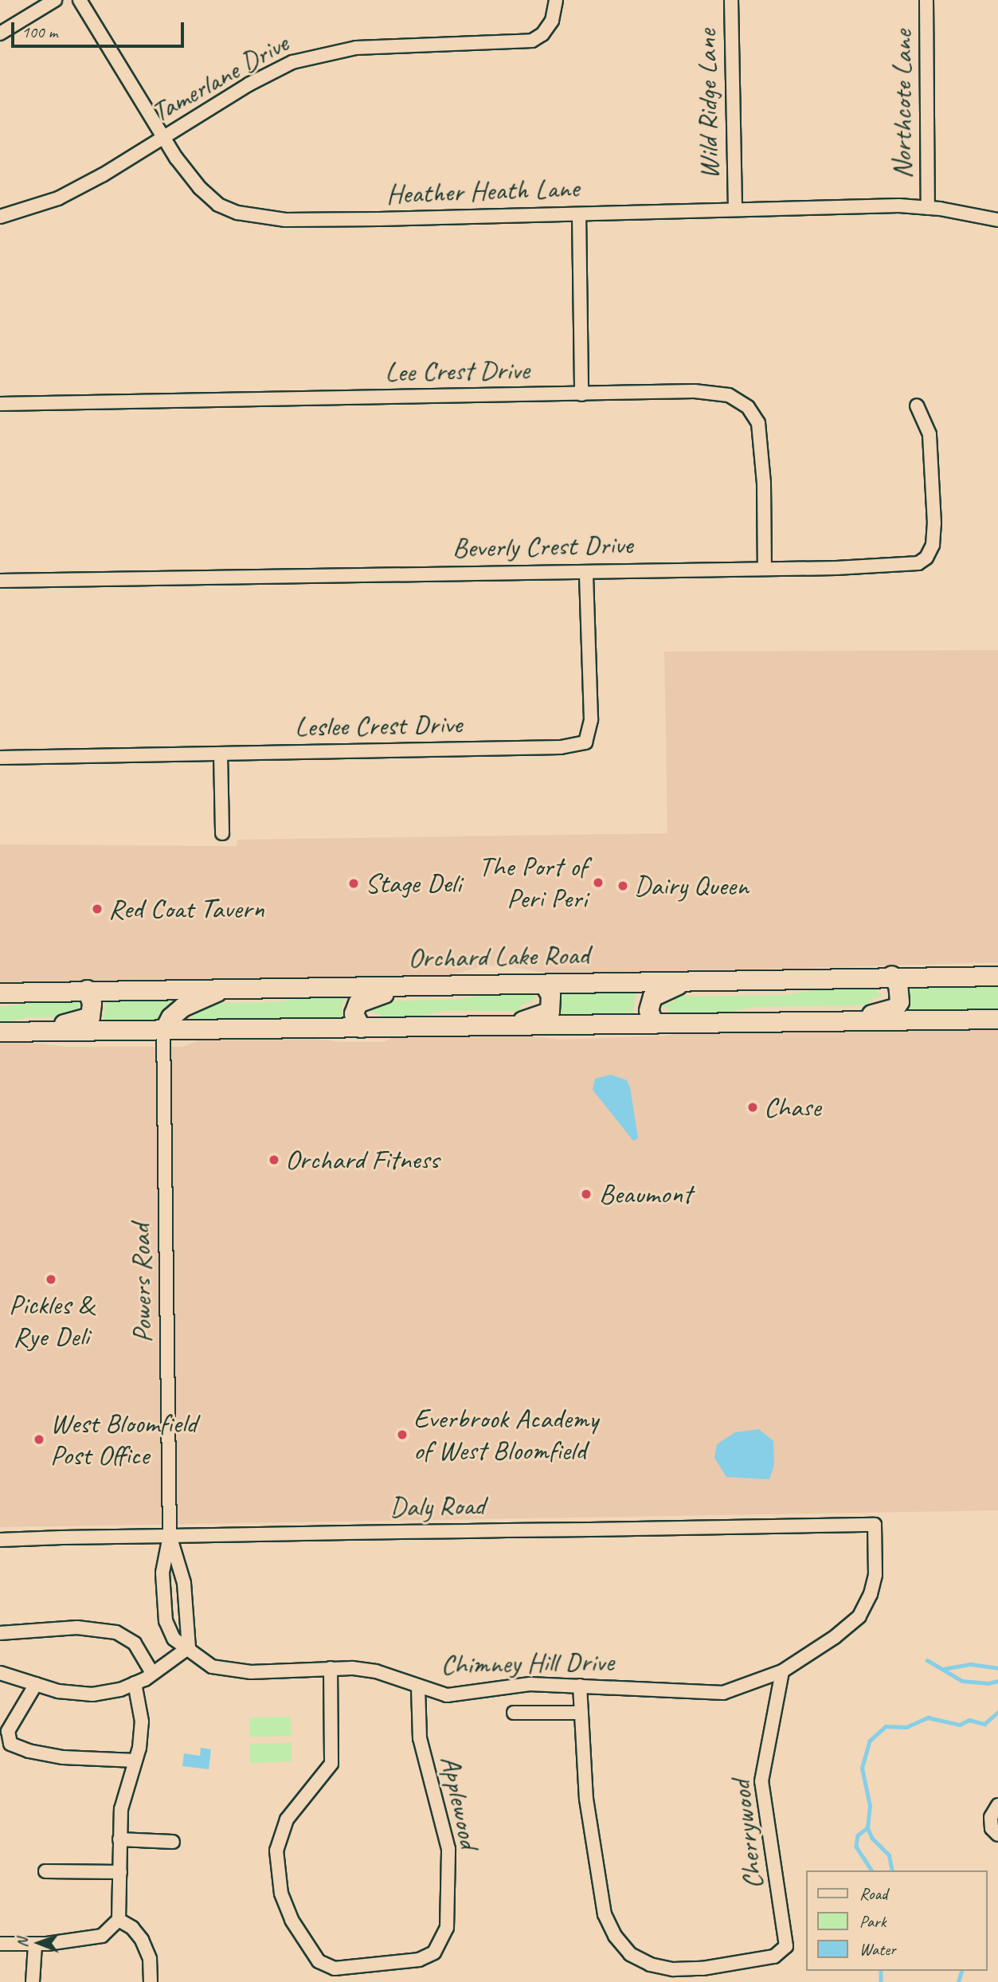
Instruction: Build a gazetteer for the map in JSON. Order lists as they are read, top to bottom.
{
  "streets": {
    "main road": ["Orchard Lake Road"],
    "street": [
      "Tamerlane Drive",
      "Wild Ridge Lane",
      "Northcote Lane",
      "Heather Heath Lane",
      "Lee Crest Drive",
      "Beverly Crest Drive",
      "Leslee Crest Drive",
      "Powers Road",
      "Daly Road",
      "Chimney Hill Drive",
      "Applewood",
      "Cherrywood"
    ]
  },
  "crossings": [
    ["Tamerlane Drive", "Heather Heath Lane"],
    ["Wild Ridge Lane", "Heather Heath Lane"],
    ["Northcote Lane", "Heather Heath Lane"],
    ["Lee Crest Drive", "Beverly Crest Drive"],
    ["Beverly Crest Drive", "Leslee Crest Drive"],
    ["Powers Road", "Daly Road"],
    ["Powers Road", "Chimney Hill Drive"],
    ["Daly Road", "Chimney Hill Drive"],
    ["Chimney Hill Drive", "Applewood"],
    ["Chimney Hill Drive", "Cherrywood"]
  ],
  "places": [
    "The Port of Peri Peri",
    "Stage Deli",
    "Dairy Queen",
    "Red Coat Tavern",
    "Chase",
    "Orchard Fitness",
    "Beaumont",
    "Pickles & Rye Deli",
    "Everbrook Academy of West Bloomfield",
    "West Bloomfield Post Office"
  ],
  "legend": ["Road", "Park", "Water"],
  "scale_bar": "100 m",
  "north": "left"
}
